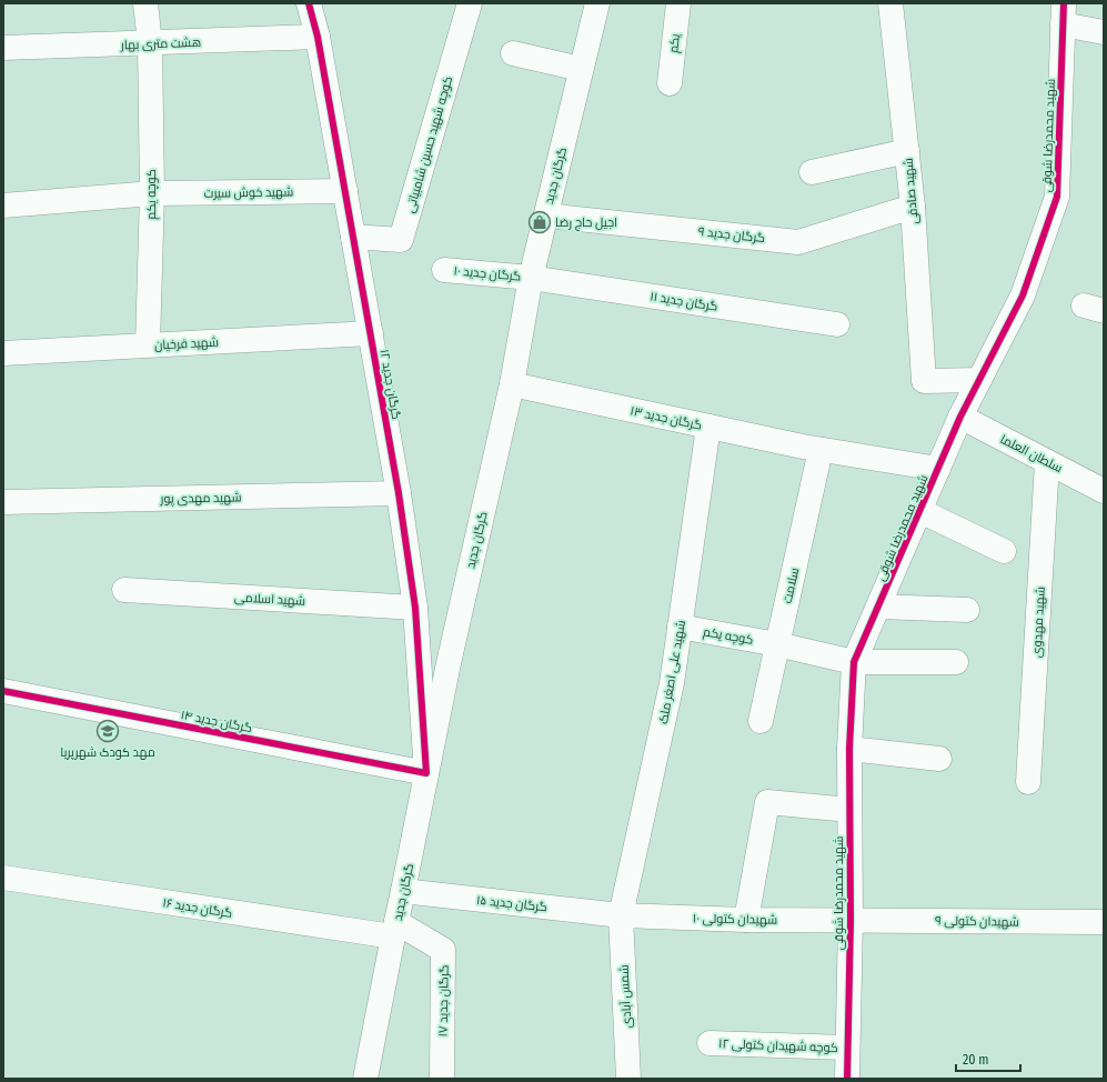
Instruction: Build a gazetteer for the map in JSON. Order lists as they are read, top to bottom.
{
  "streets": {
    "street": [
      "هشت متری بهار",
      "یکم",
      "شهید محمدرضا شوقی",
      "کوچه شهید حسین شامبیاتی",
      "گرگان جدید",
      "شهید صادقی",
      "شهید خوش سیرت",
      "کوچه یکم",
      "گرگان جدید ۹",
      "گرگان جدید ۱۰",
      "گرگان جدید ۱۱",
      "شهید فرخیان",
      "گرگان جدید ۱۲",
      "گرگان جدید ۱۳",
      "سلطان العلما",
      "شهید مهدی پور",
      "سلامت",
      "شهید اسلامی",
      "شهید مهدوی",
      "شهید علی اصغر ملک",
      "گرگان جدید ۱۴",
      "۱۵ گرگان جدید",
      "گرگان جدید ۱۶",
      "۱۰ شهیدان کتولی",
      "۹ شهیدان کتولی",
      "شمس آبادی",
      "۱۷ گرگان جدید",
      "کوچه شهیدان کتولی ۱۲"
    ]
  },
  "crossings": [
    ["هشت متری بهار", "کوچه یکم"],
    ["هشت متری بهار", "گرگان جدید ۱۲"],
    ["شهید محمدرضا شوقی", "شهید صادقی"],
    ["شهید محمدرضا شوقی", "کوچه یکم"],
    ["شهید محمدرضا شوقی", "گرگان جدید ۱۳"],
    ["شهید محمدرضا شوقی", "سلطان العلما"],
    ["شهید محمدرضا شوقی", "۱۰ شهیدان کتولی"],
    ["شهید محمدرضا شوقی", "۹ شهیدان کتولی"],
    ["شهید محمدرضا شوقی", "کوچه شهیدان کتولی ۱۲"],
    ["کوچه شهید حسین شامبیاتی", "گرگان جدید ۱۲"],
    ["گرگان جدید", "گرگان جدید ۹"],
    ["گرگان جدید", "گرگان جدید ۱۰"],
    ["گرگان جدید", "گرگان جدید ۱۱"],
    ["گرگان جدید", "گرگان جدید ۱۲"],
    ["گرگان جدید", "گرگان جدید ۱۳"],
    ["گرگان جدید", "گرگان جدید ۱۴"],
    ["گرگان جدید", "۱۵ گرگان جدید"],
    ["گرگان جدید", "گرگان جدید ۱۶"],
    ["گرگان جدید", "۱۷ گرگان جدید"],
    ["شهید صادقی", "گرگان جدید ۹"],
    ["شهید خوش سیرت", "کوچه یکم"],
    ["شهید خوش سیرت", "گرگان جدید ۱۲"],
    ["کوچه یکم", "شهید فرخیان"],
    ["کوچه یکم", "سلامت"],
    ["کوچه یکم", "شهید علی اصغر ملک"],
    ["گرگان جدید ۱۰", "گرگان جدید ۱۱"],
    ["شهید فرخیان", "گرگان جدید ۱۲"],
    ["گرگان جدید ۱۲", "شهید مهدی پور"],
    ["گرگان جدید ۱۲", "شهید اسلامی"],
    ["گرگان جدید ۱۲", "گرگان جدید ۱۴"],
    ["گرگان جدید ۱۳", "سلامت"],
    ["گرگان جدید ۱۳", "شهید علی اصغر ملک"],
    ["سلطان العلما", "شهید مهدوی"],
    ["شهید علی اصغر ملک", "۱۵ گرگان جدید"],
    ["شهید علی اصغر ملک", "۱۰ شهیدان کتولی"],
    ["شهید علی اصغر ملک", "شمس آبادی"],
    ["۱۵ گرگان جدید", "۱۰ شهیدان کتولی"],
    ["۱۵ گرگان جدید", "شمس آبادی"],
    ["گرگان جدید ۱۶", "۱۷ گرگان جدید"],
    ["۱۰ شهیدان کتولی", "۹ شهیدان کتولی"],
    ["۱۰ شهیدان کتولی", "شمس آبادی"]
  ],
  "places": {
    "shop": ["اجیل حاج رضا"],
    "school or university": ["مهد کودک شهرپریا"]
  },
  "scale_bar": "20 m"
}
